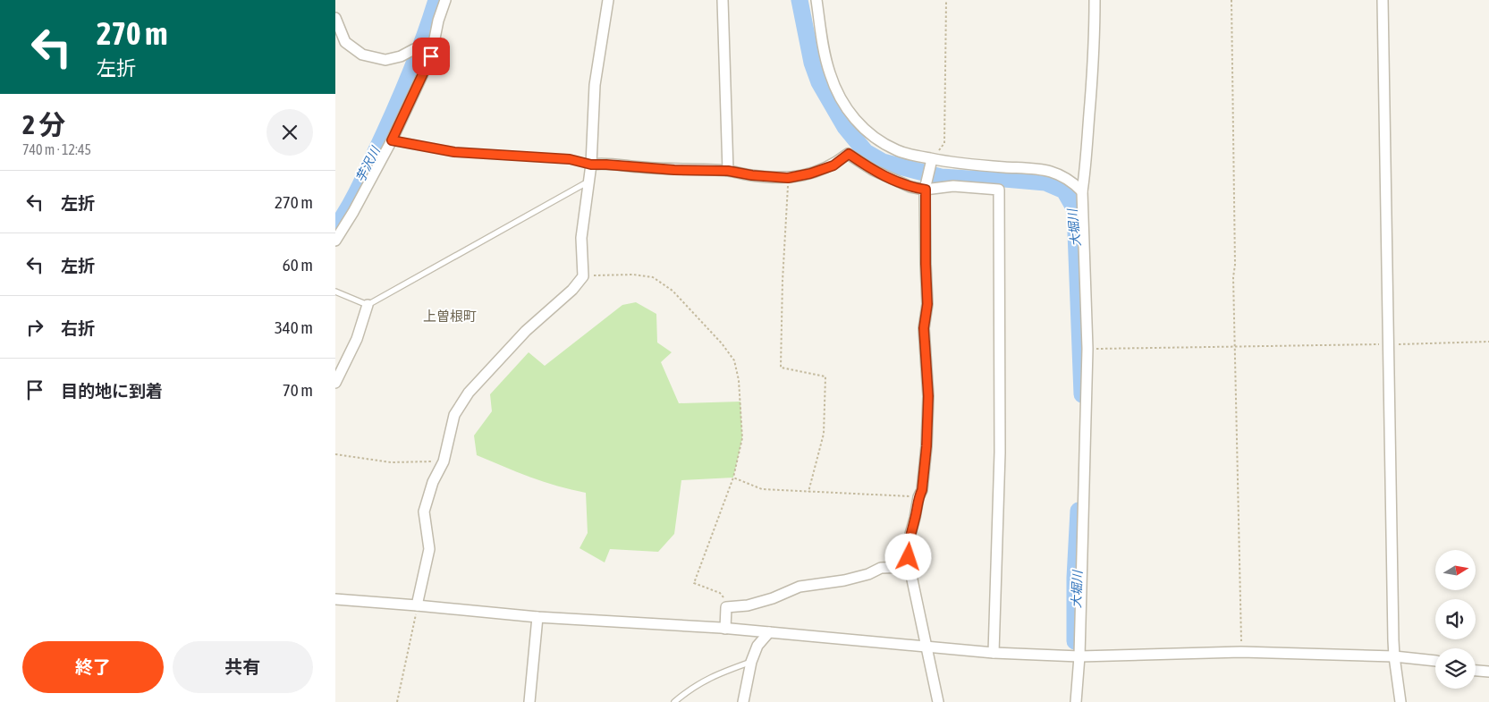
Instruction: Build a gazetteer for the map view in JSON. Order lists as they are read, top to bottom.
{
  "districts": ["上曽根町"],
  "water": ["芋沢川", "大堀川"],
  "north": "right",
  "page": {
    "turn": ["270 m", "左折"],
    "heading": ["2 分", "740 m · 12:45"],
    "list": [
      {
        "name": "左折",
        "value": "270 m"
      },
      {
        "name": "左折",
        "value": "60 m"
      },
      {
        "name": "右折",
        "value": "340 m"
      },
      {
        "name": "目的地に到着",
        "value": "70 m"
      }
    ],
    "buttons": ["終了", "共有"]
  }
}
